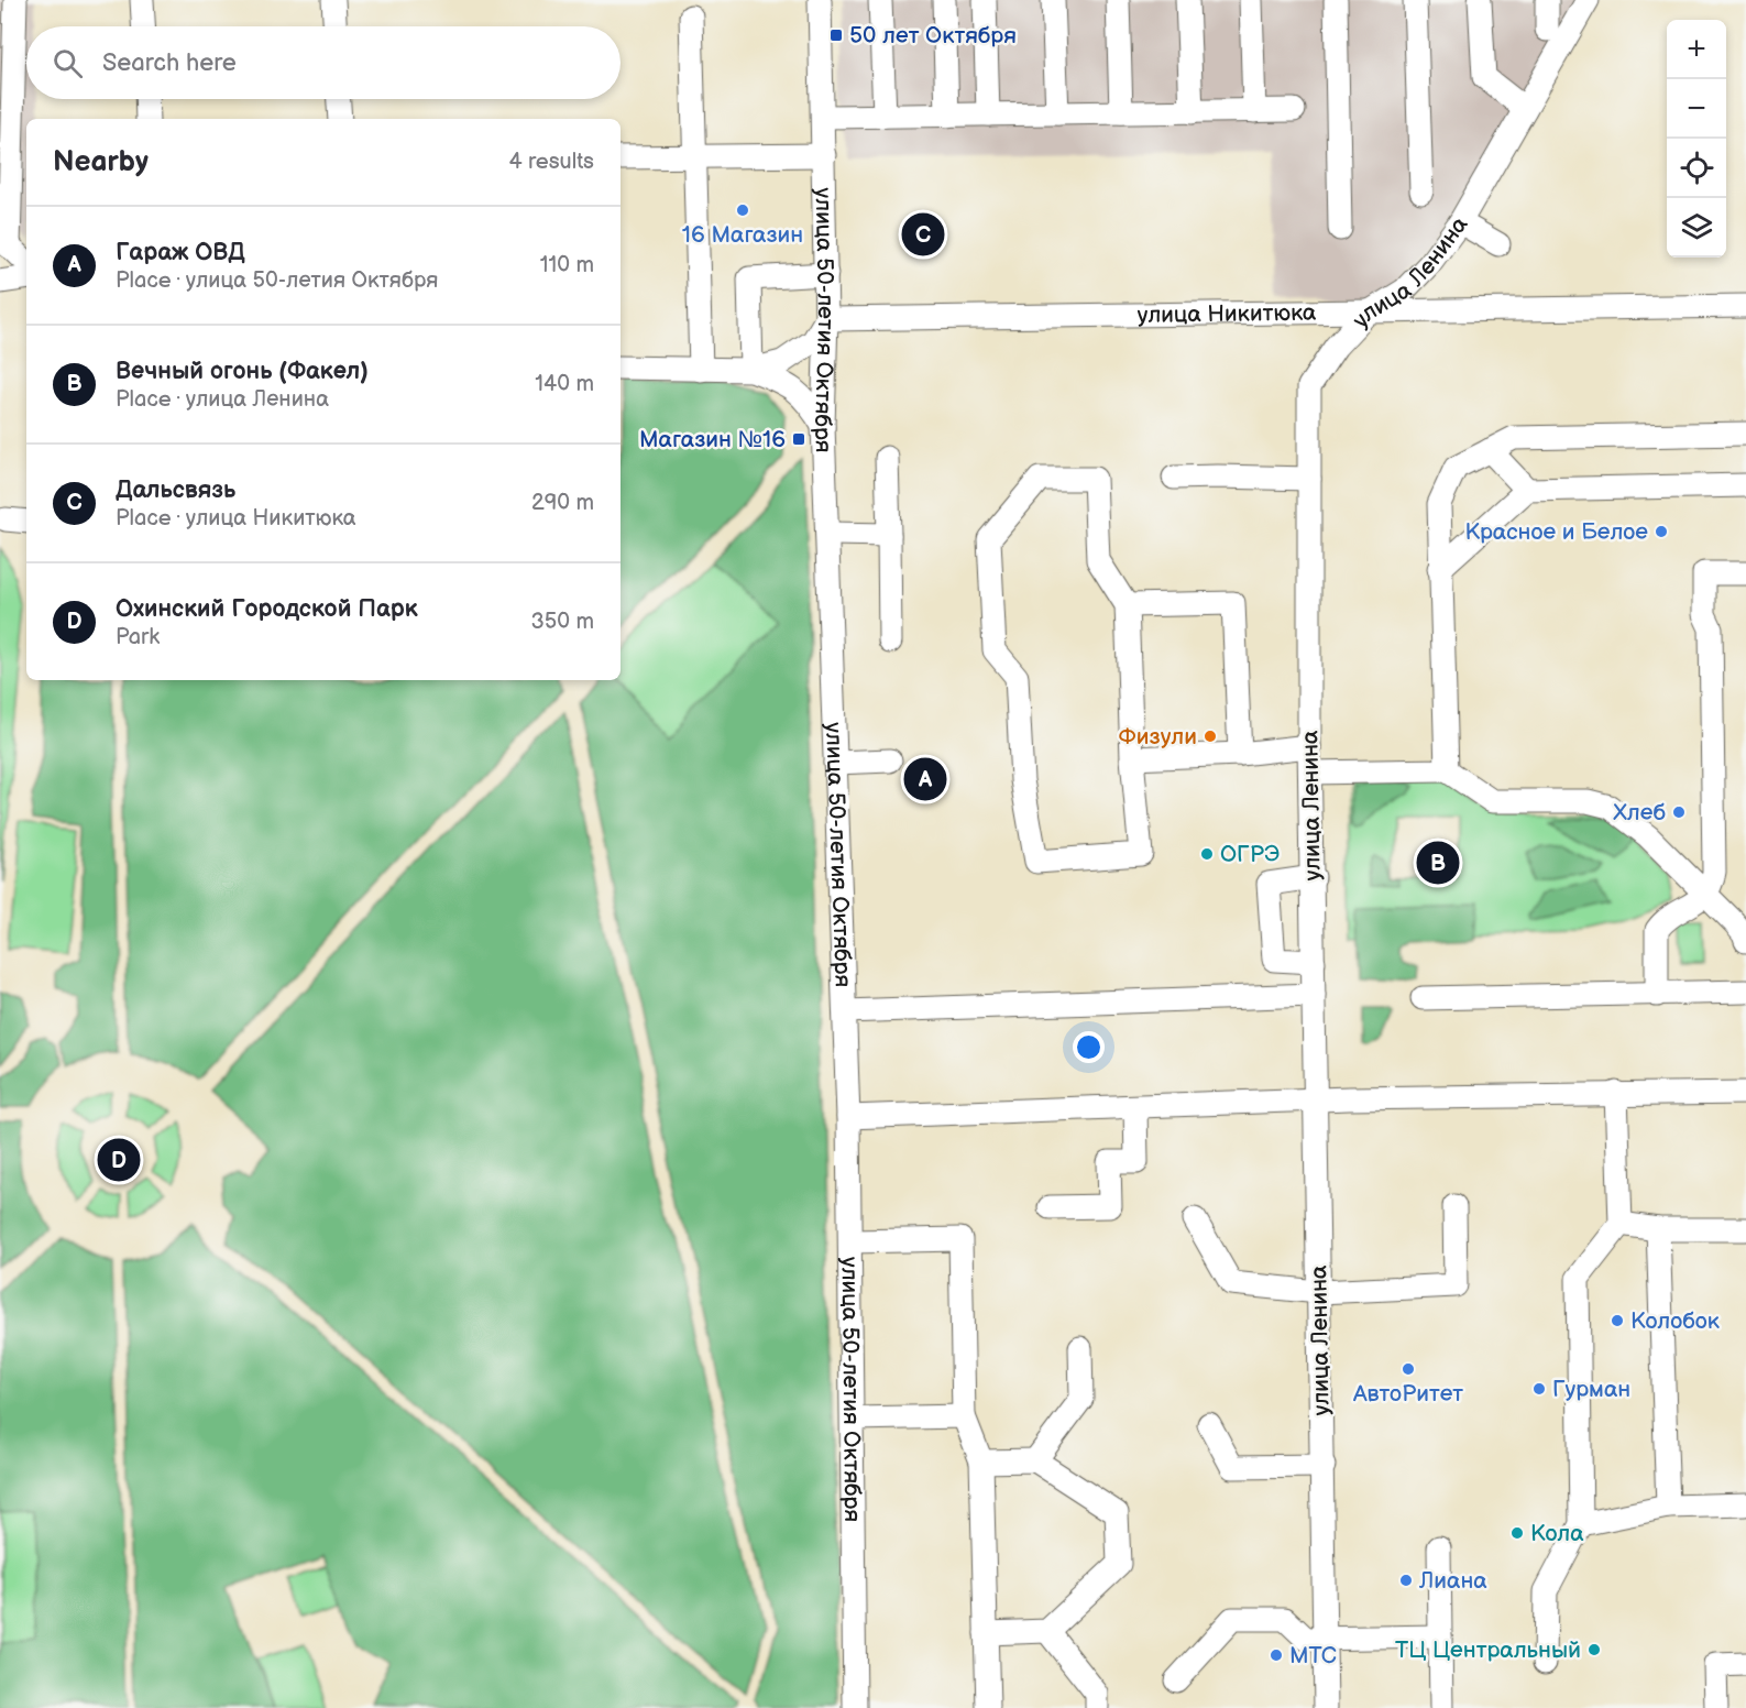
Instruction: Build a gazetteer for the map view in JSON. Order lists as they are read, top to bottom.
{
  "streets": {
    "street": ["улица Ленина", "улица Никитюка", "улица 50-летия Октября"]
  },
  "crossings": [
    ["улица Ленина", "улица Никитюка"],
    ["улица Никитюка", "улица 50-летия Октября"]
  ],
  "places": {
    "transit": ["50 лет Октября", "Магазин №16"],
    "other": [
      "16 Магазин",
      "Красное и Белое",
      "Физули",
      "Хлеб",
      "ОГРЭ",
      "Колобок",
      "АвтоРитет",
      "Гурман",
      "Кола",
      "Лиана",
      "ТЦ Центральный",
      "МТС"
    ]
  },
  "page": {
    "map_buttons": ["+", "−"],
    "search": "Search here",
    "heading": ["Nearby", "4 results"],
    "list": [
      {
        "mark": "A",
        "name": "Гараж ОВД",
        "note": "Place · улица 50-летия Октября",
        "value": "110 m"
      },
      {
        "mark": "B",
        "name": "Вечный огонь (Факел)",
        "note": "Place · улица Ленина",
        "value": "140 m"
      },
      {
        "mark": "C",
        "name": "Дальсвязь",
        "note": "Place · улица Никитюка",
        "value": "290 m"
      },
      {
        "mark": "D",
        "name": "Охинский Городской Парк",
        "note": "Park",
        "value": "350 m"
      }
    ],
    "pins": [
      "C",
      "A",
      "B",
      "D"
    ]
  }
}
